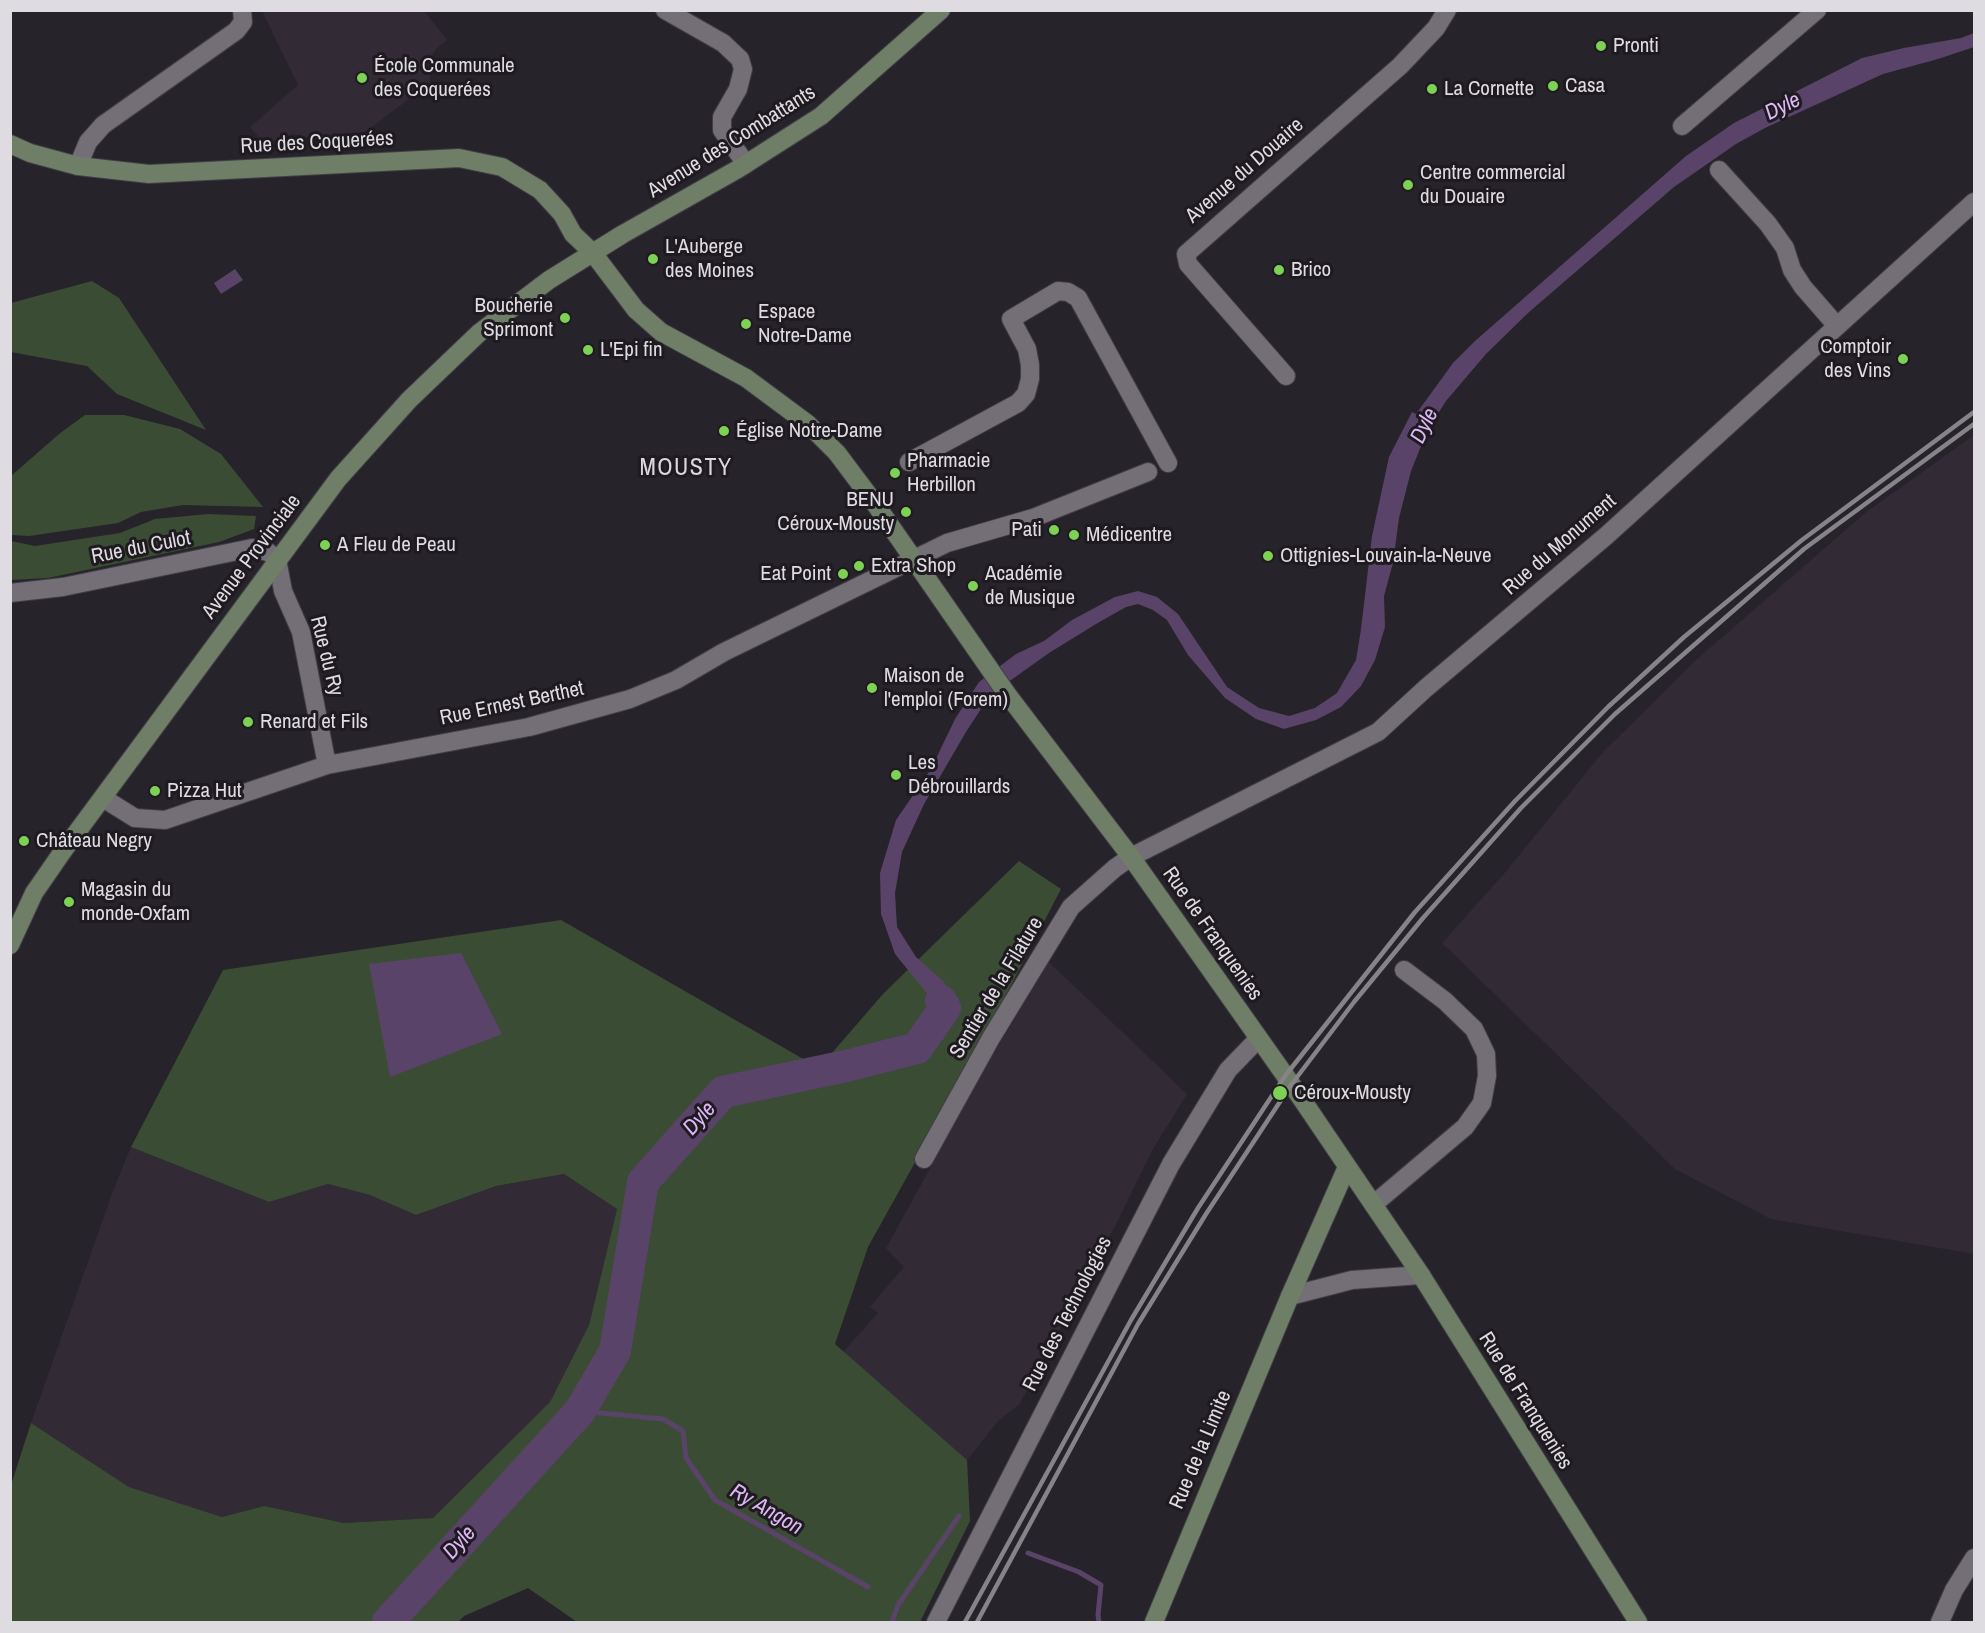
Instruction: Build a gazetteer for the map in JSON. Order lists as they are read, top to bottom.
{
  "streets": {
    "street": [
      "Avenue des Combattants",
      "Rue des Coquerées",
      "Avenue du Douaire",
      "Rue du Monument",
      "Rue du Culot",
      "Avenue Provinciale",
      "Rue du Ry",
      "Rue Ernest Berthet",
      "Rue de Franquenies",
      "Sentier de la Filature",
      "Rue des Technologies",
      "Rue de la Limite"
    ]
  },
  "crossings": [
    ["Avenue des Combattants", "Rue des Coquerées"],
    ["Avenue des Combattants", "Avenue Provinciale"],
    ["Rue des Coquerées", "Avenue Provinciale"],
    ["Rue des Coquerées", "Rue de Franquenies"],
    ["Rue du Monument", "Rue de Franquenies"],
    ["Rue du Monument", "Sentier de la Filature"],
    ["Rue du Culot", "Avenue Provinciale"],
    ["Rue du Culot", "Rue du Ry"],
    ["Avenue Provinciale", "Rue du Ry"],
    ["Avenue Provinciale", "Rue Ernest Berthet"],
    ["Rue du Ry", "Rue Ernest Berthet"],
    ["Rue Ernest Berthet", "Rue de Franquenies"],
    ["Rue de Franquenies", "Sentier de la Filature"],
    ["Rue de Franquenies", "Rue des Technologies"],
    ["Rue de Franquenies", "Rue de la Limite"]
  ],
  "districts": ["MOUSTY"],
  "water": ["Dyle", "Ry Angon"],
  "places": [
    "Pronti",
    "École Communale des Coquerées",
    "Casa",
    "La Cornette",
    "Centre commercial du Douaire",
    "L'Auberge des Moines",
    "Brico",
    "Boucherie Sprimont",
    "Espace Notre-Dame",
    "L'Epi fin",
    "Comptoir des Vins",
    "Église Notre-Dame",
    "Pharmacie Herbillon",
    "BENU Céroux-Mousty",
    "Pati",
    "Médicentre",
    "A Fleu de Peau",
    "Ottignies-Louvain-la-Neuve",
    "Extra Shop",
    "Eat Point",
    "Académie de Musique",
    "Maison de l'emploi (Forem)",
    "Renard et Fils",
    "Les Débrouillards",
    "Pizza Hut",
    "Château Negry",
    "Magasin du monde-Oxfam",
    "Céroux-Mousty"
  ]
}
